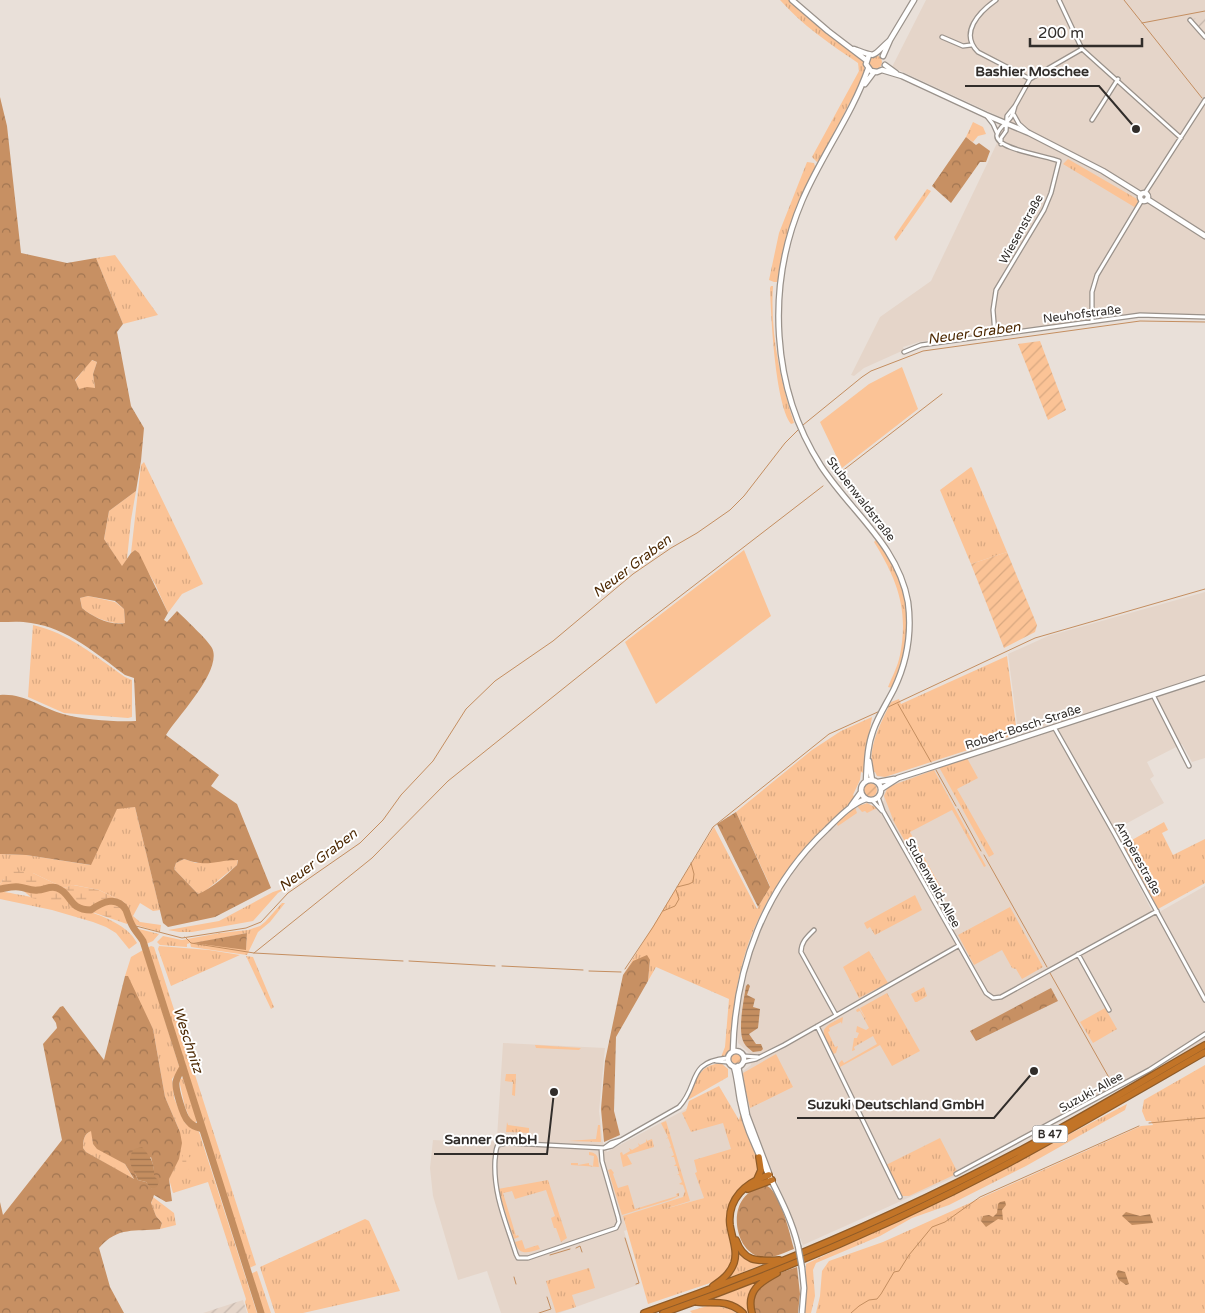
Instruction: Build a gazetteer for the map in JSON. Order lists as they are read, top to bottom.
{
  "streets": {
    "highway": ["B 47"],
    "street": [
      "Wiesenstraße",
      "Neuhofstraße",
      "Stubenwaldstraße",
      "Robert-Bosch-Straße",
      "Ampèrestraße",
      "Stubenwald-Allee",
      "Suzuki-Allee"
    ]
  },
  "crossings": [
    ["Wiesenstraße", "Neuhofstraße"],
    ["Stubenwaldstraße", "Robert-Bosch-Straße"],
    ["Stubenwaldstraße", "Stubenwald-Allee"],
    ["Robert-Bosch-Straße", "Ampèrestraße"],
    ["Robert-Bosch-Straße", "Stubenwald-Allee"]
  ],
  "water": ["Neuer Graben", "Weschnitz"],
  "places": ["Bashier Moschee", "Suzuki Deutschland GmbH", "Sanner GmbH"],
  "scale_bar": "200 m"
}
